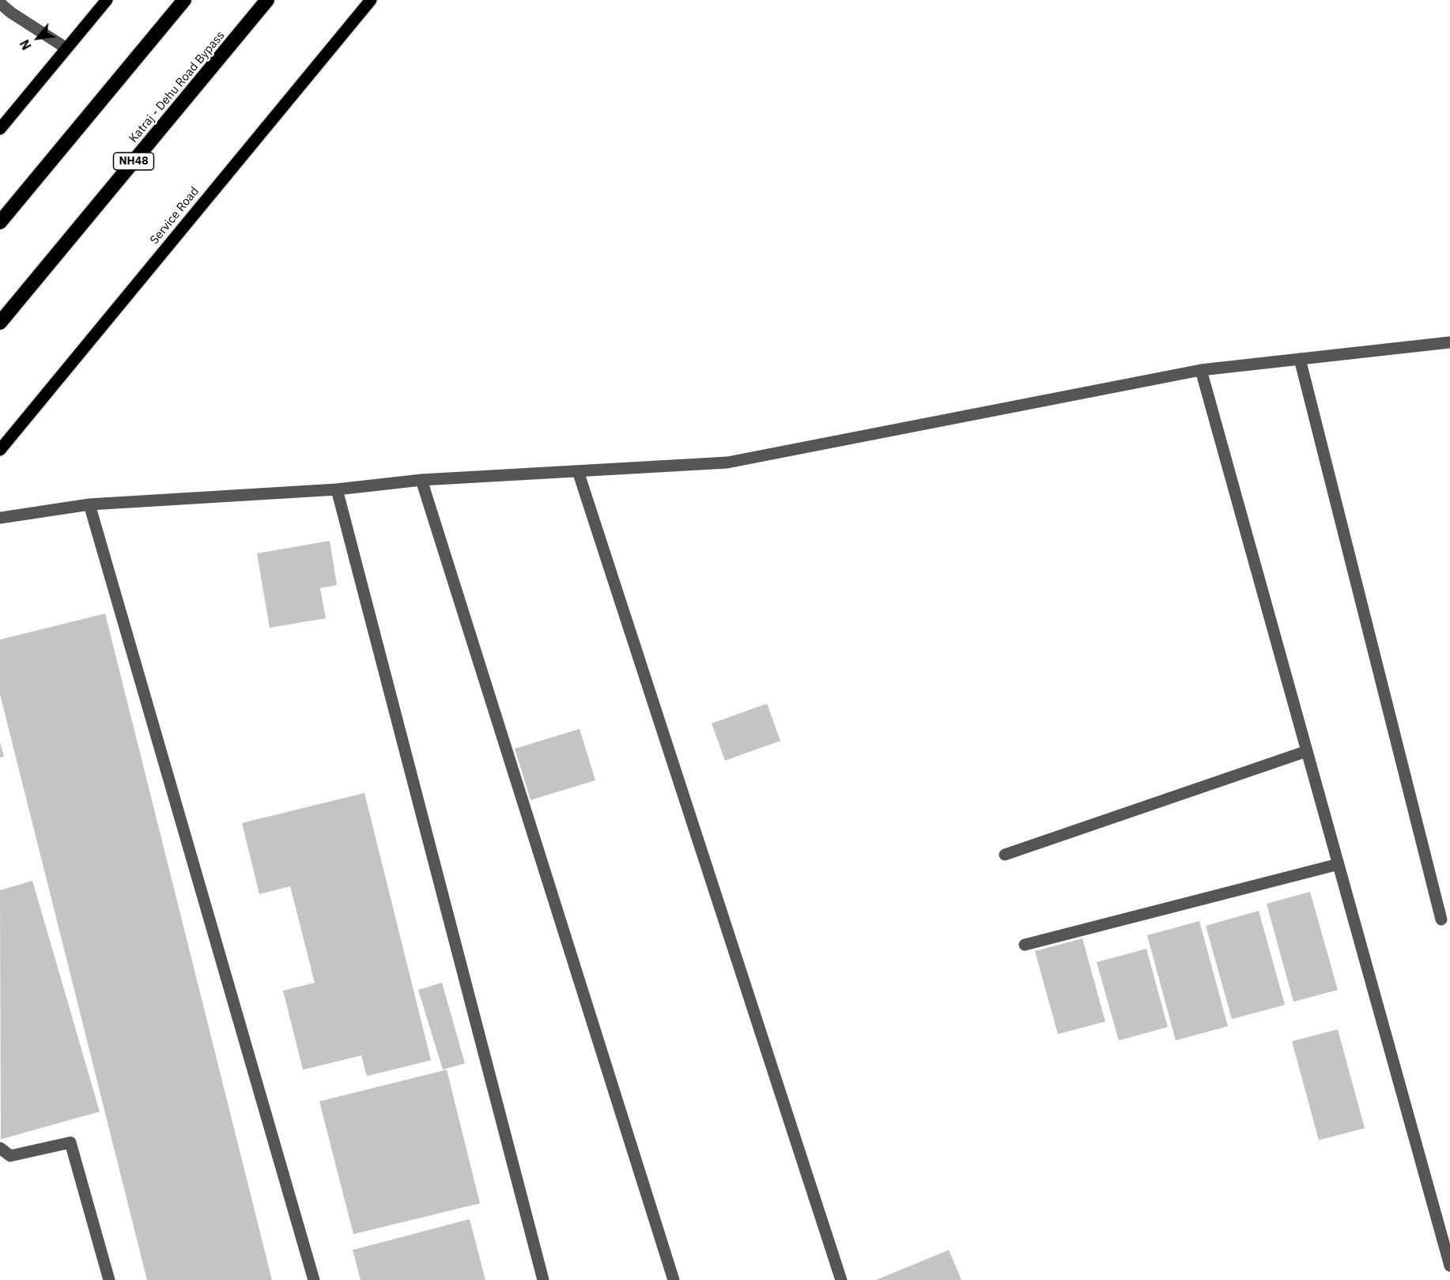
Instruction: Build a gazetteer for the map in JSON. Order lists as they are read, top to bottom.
{
  "streets": {
    "highway": ["Katraj - Dehu Road Bypass", "NH48"],
    "main road": ["Service Road"]
  },
  "north": "bottom left"
}
